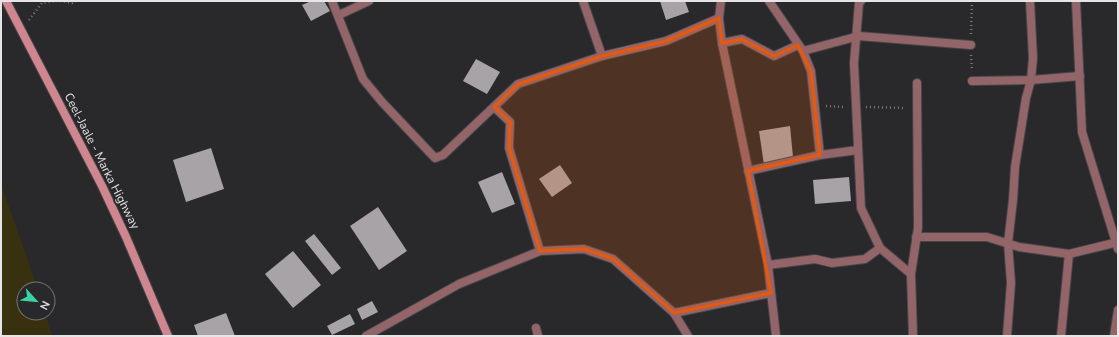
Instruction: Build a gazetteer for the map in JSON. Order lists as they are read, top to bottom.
{
  "streets": {
    "street": ["Ceel-Jaale - Marka Highway"]
  },
  "north": "bottom right"
}
